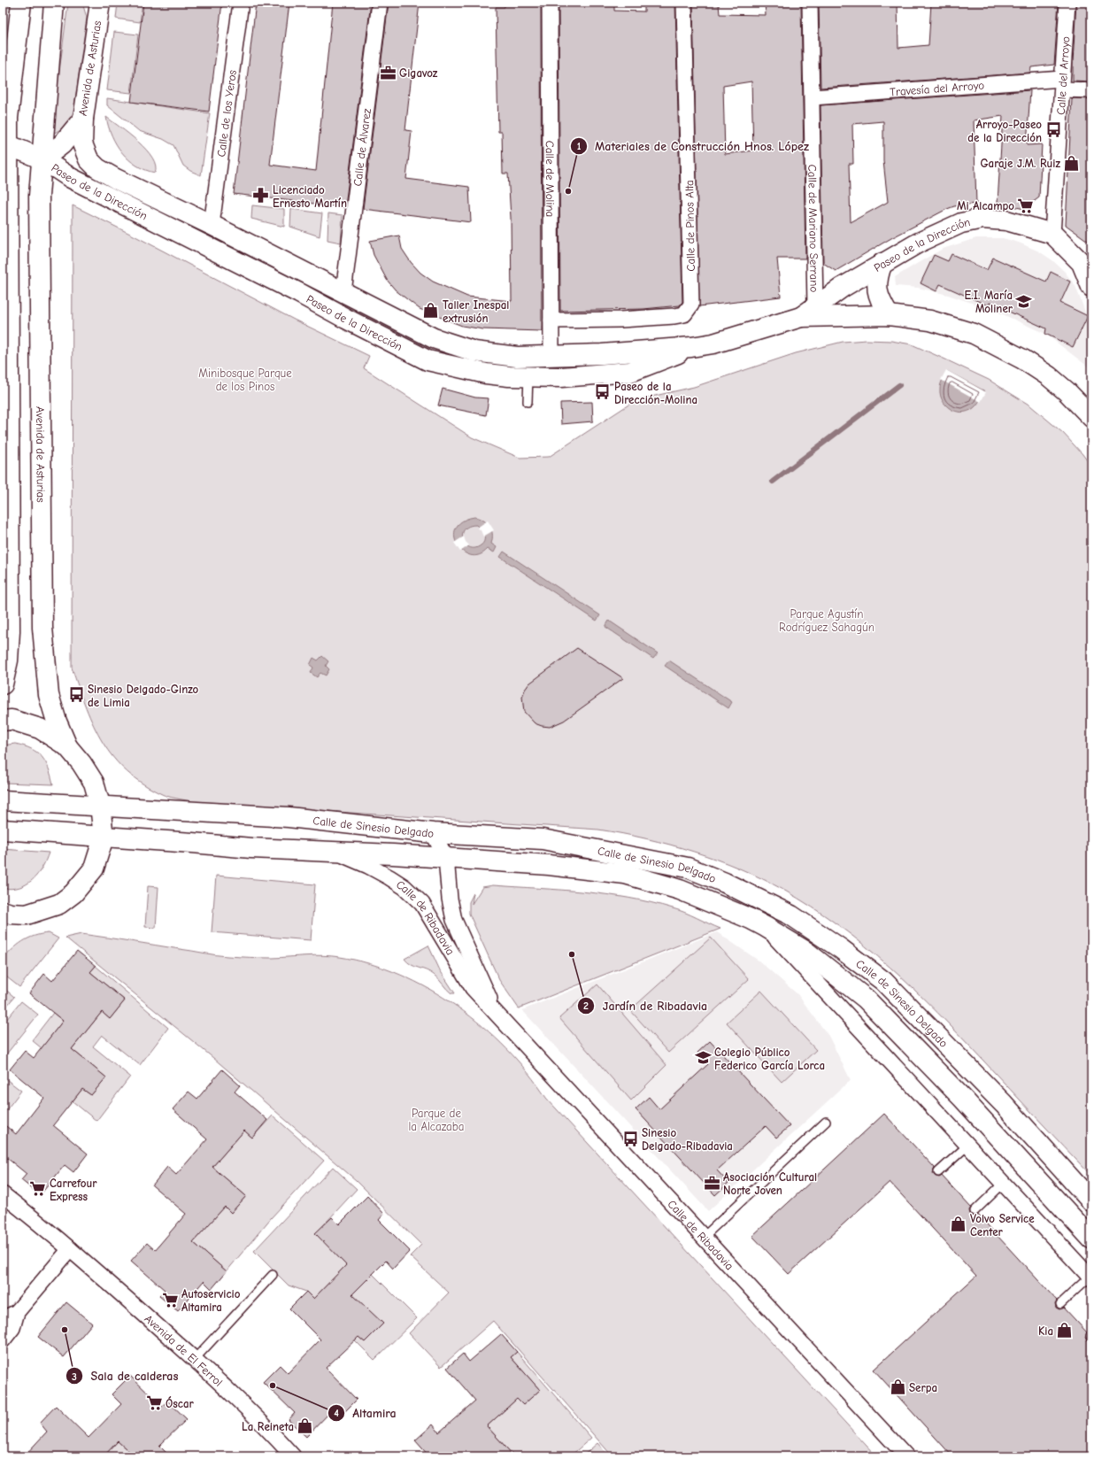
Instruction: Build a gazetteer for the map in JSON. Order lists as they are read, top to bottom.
{
  "streets": {
    "main road": ["Avenida de Asturias", "Paseo de la Dirección", "Calle de Sinesio Delgado"],
    "street": [
      "Calle del Arroyo",
      "Travesía del Arroyo",
      "Calle de los Yeros",
      "Calle de Álvarez",
      "Calle de Molina",
      "Calle de Pinos Alta",
      "Calle de Mariano Serrano",
      "Calle de Ribadavia",
      "Avenida de El Ferrol"
    ]
  },
  "crossings": [
    ["Avenida de Asturias", "Paseo de la Dirección"],
    ["Calle del Arroyo", "Travesía del Arroyo"],
    ["Calle del Arroyo", "Paseo de la Dirección"],
    ["Travesía del Arroyo", "Calle de Mariano Serrano"],
    ["Calle de los Yeros", "Paseo de la Dirección"],
    ["Calle de Álvarez", "Paseo de la Dirección"],
    ["Calle de Molina", "Paseo de la Dirección"],
    ["Calle de Molina", "Calle de Pinos Alta"],
    ["Paseo de la Dirección", "Calle de Mariano Serrano"],
    ["Calle de Sinesio Delgado", "Calle de Ribadavia"]
  ],
  "parks": ["Minibosque Parque de los Pinos", "Parque Agustín Rodríguez Sahagún", "Parque de la Alcazaba"],
  "places": {
    "office": ["Gigavoz", "Asociación Cultural Norte Joven"],
    "bus stop": [
      "Arroyo-Paseo de la Dirección",
      "Paseo de la Dirección-Molina",
      "Sinesio Delgado-Ginzo de Limia",
      "Sinesio Delgado-Ribadavia"
    ],
    "shop": [
      "Garaje J.M. Ruiz",
      "Taller Inespal extrusión",
      "Volvo Service Center",
      "Kia",
      "Serpa",
      "La Reineta"
    ],
    "other": [
      "Materiales de Construcción Hnos. López",
      "Jardín de Ribadavia",
      "Sala de calderas",
      "Altamira"
    ],
    "pharmacy": ["Licenciado Ernesto Martín"],
    "supermarket": [
      "Mi Alcampo",
      "Carrefour Express",
      "Autoservicio Altamira",
      "Óscar"
    ],
    "school or university": ["E.I. María Moliner", "Colegio Público Federico García Lorca"]
  }
}
